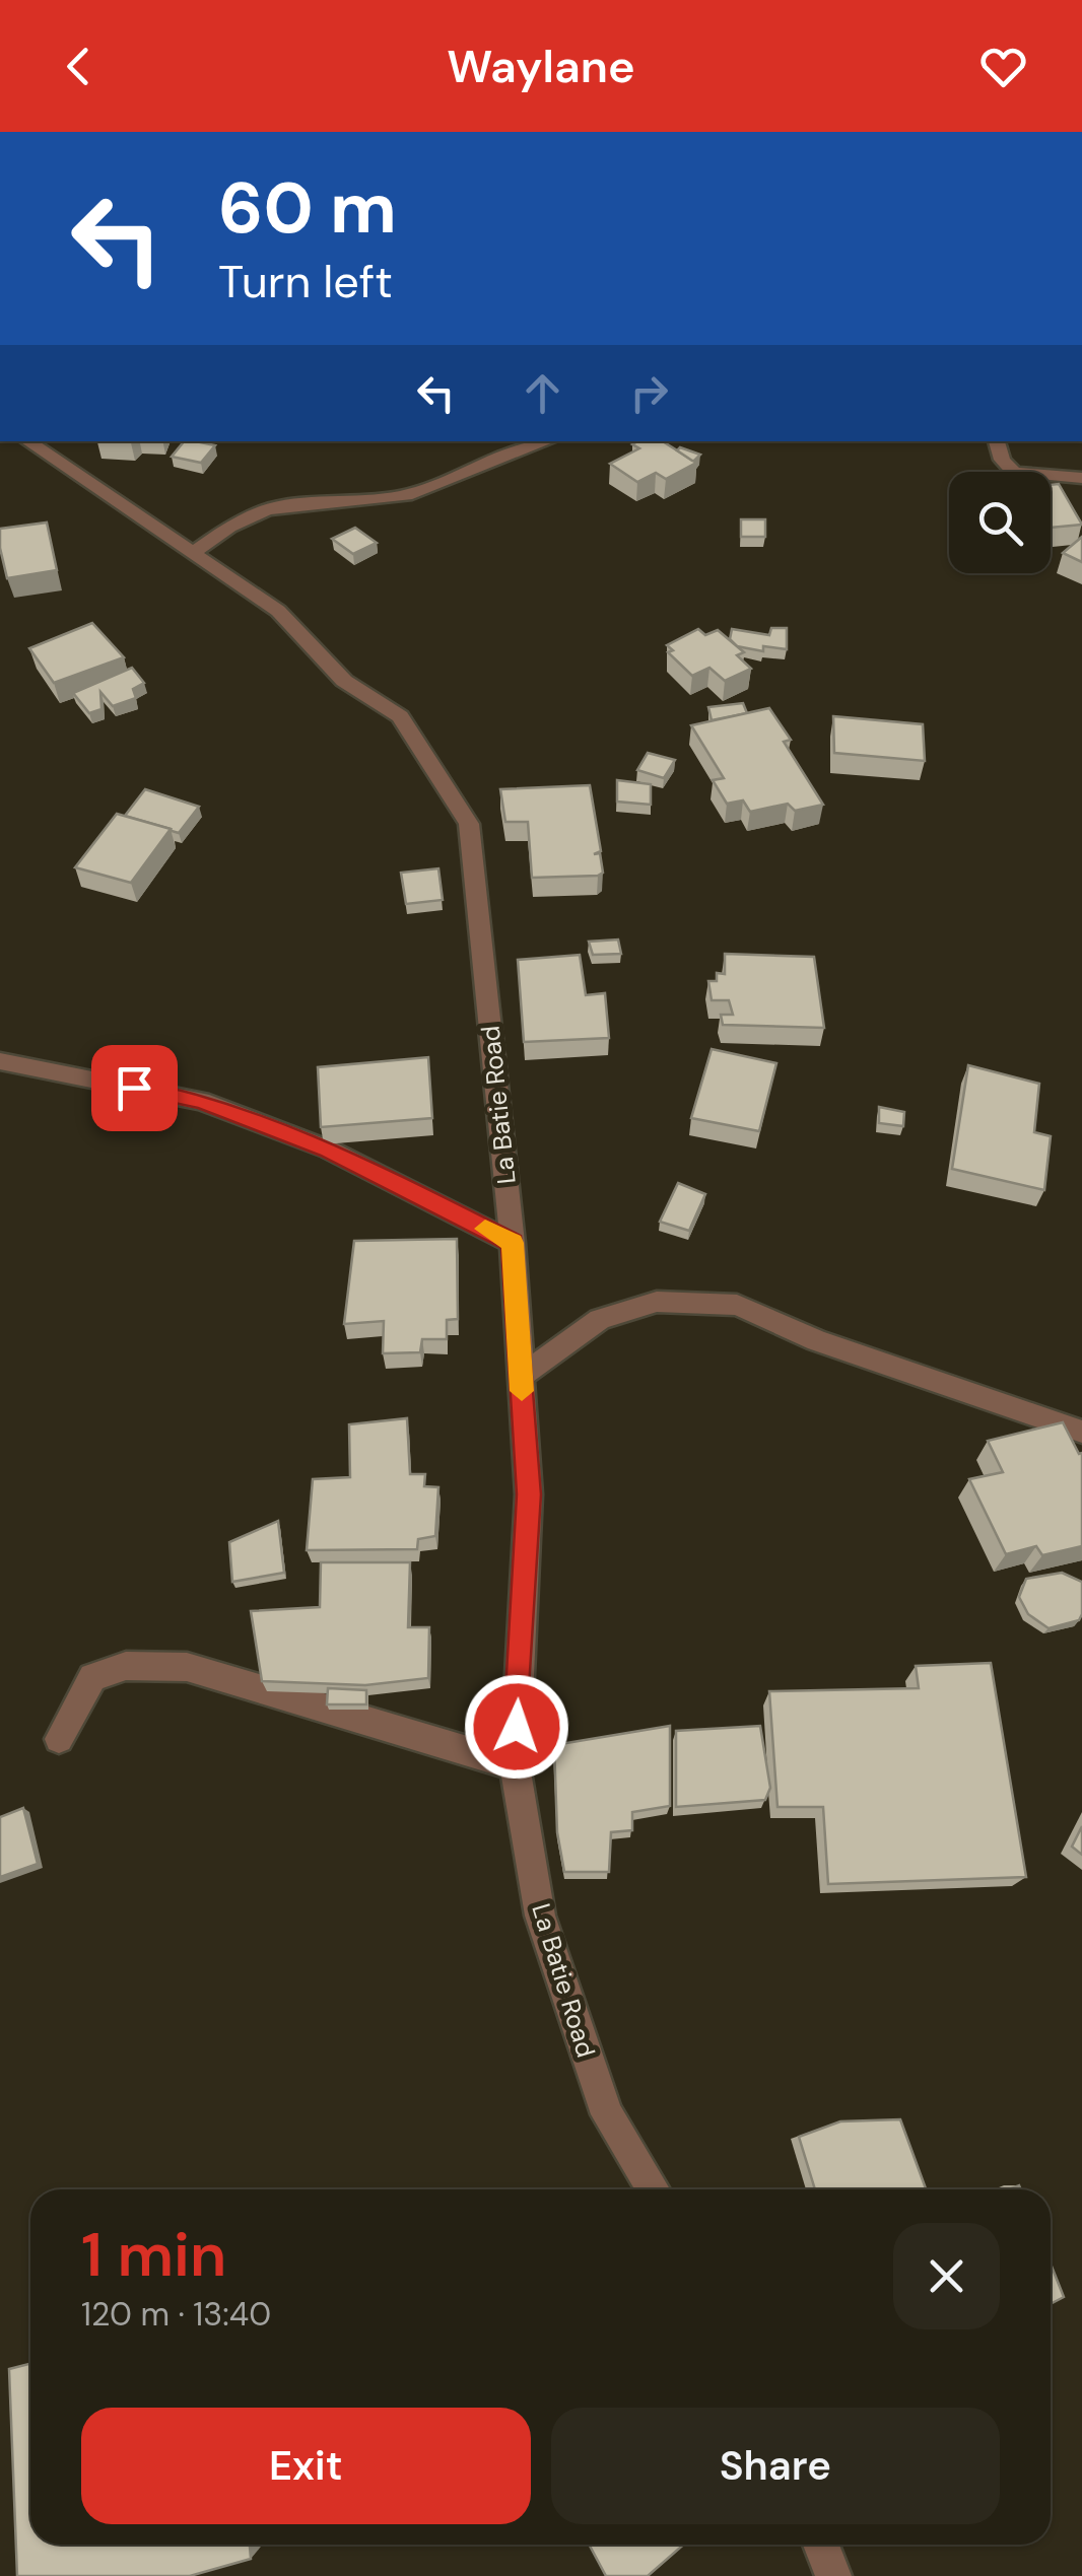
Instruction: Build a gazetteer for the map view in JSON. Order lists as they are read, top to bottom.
{
  "streets": {
    "street": ["La Batie Road"]
  },
  "page": {
    "header": "Waylane",
    "turn": ["60 m", "Turn left"],
    "heading": ["1 min", "120 m · 13:40"],
    "buttons": ["Exit", "Share"]
  }
}
